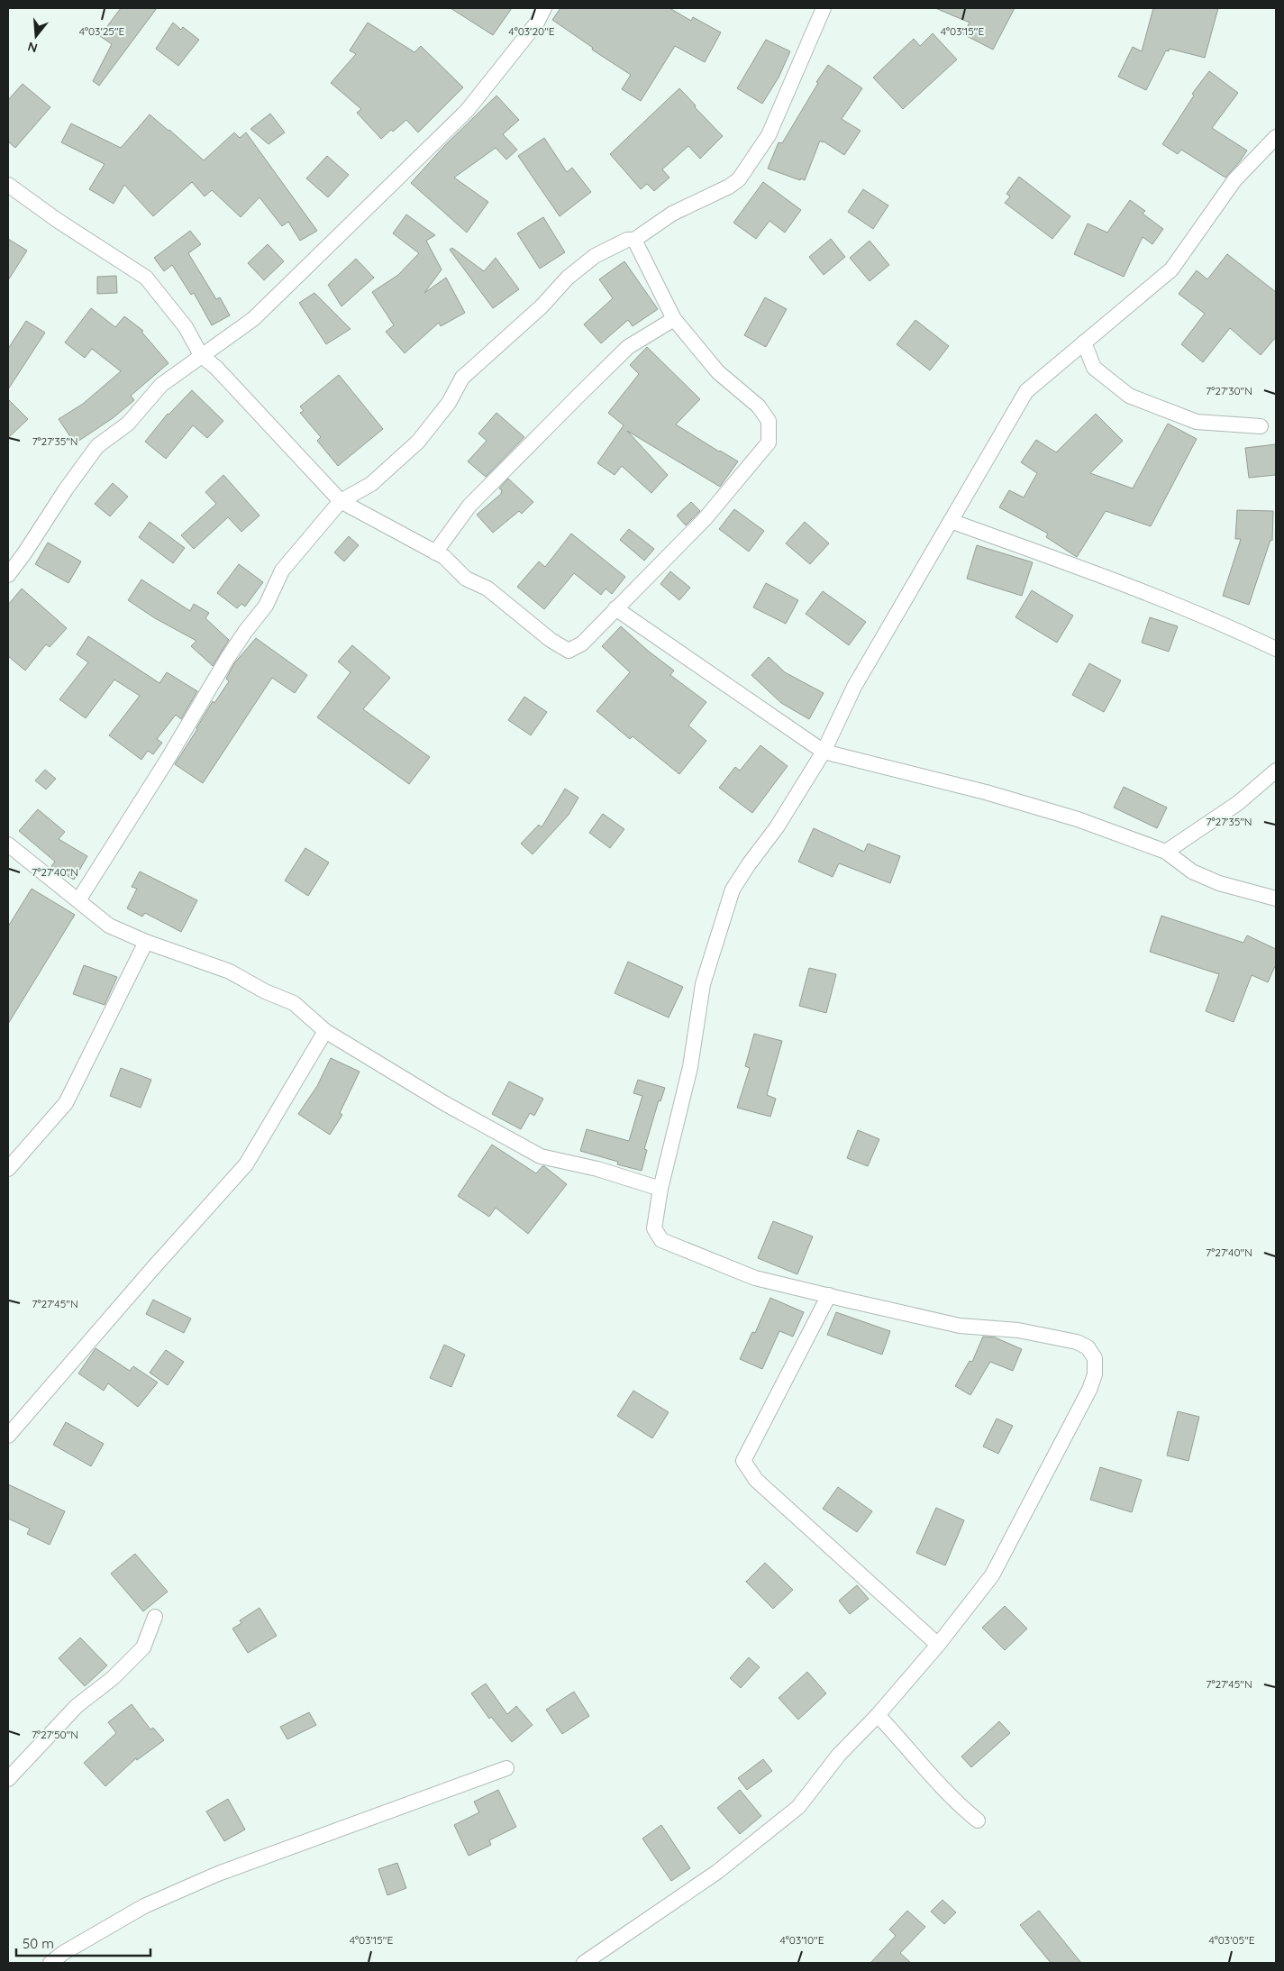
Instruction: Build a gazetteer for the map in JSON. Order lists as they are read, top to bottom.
{
  "scale_bar": "50 m",
  "north": "bottom",
  "coordinates": [
    "4°03'25\"E",
    "4°03'20\"E",
    "4°03'15\"E",
    "7°27'30\"N",
    "7°27'35\"N",
    "7°27'40\"N",
    "7°27'45\"N",
    "7°27'50\"N",
    "4°03'10\"E",
    "4°03'05\"E"
  ]
}
